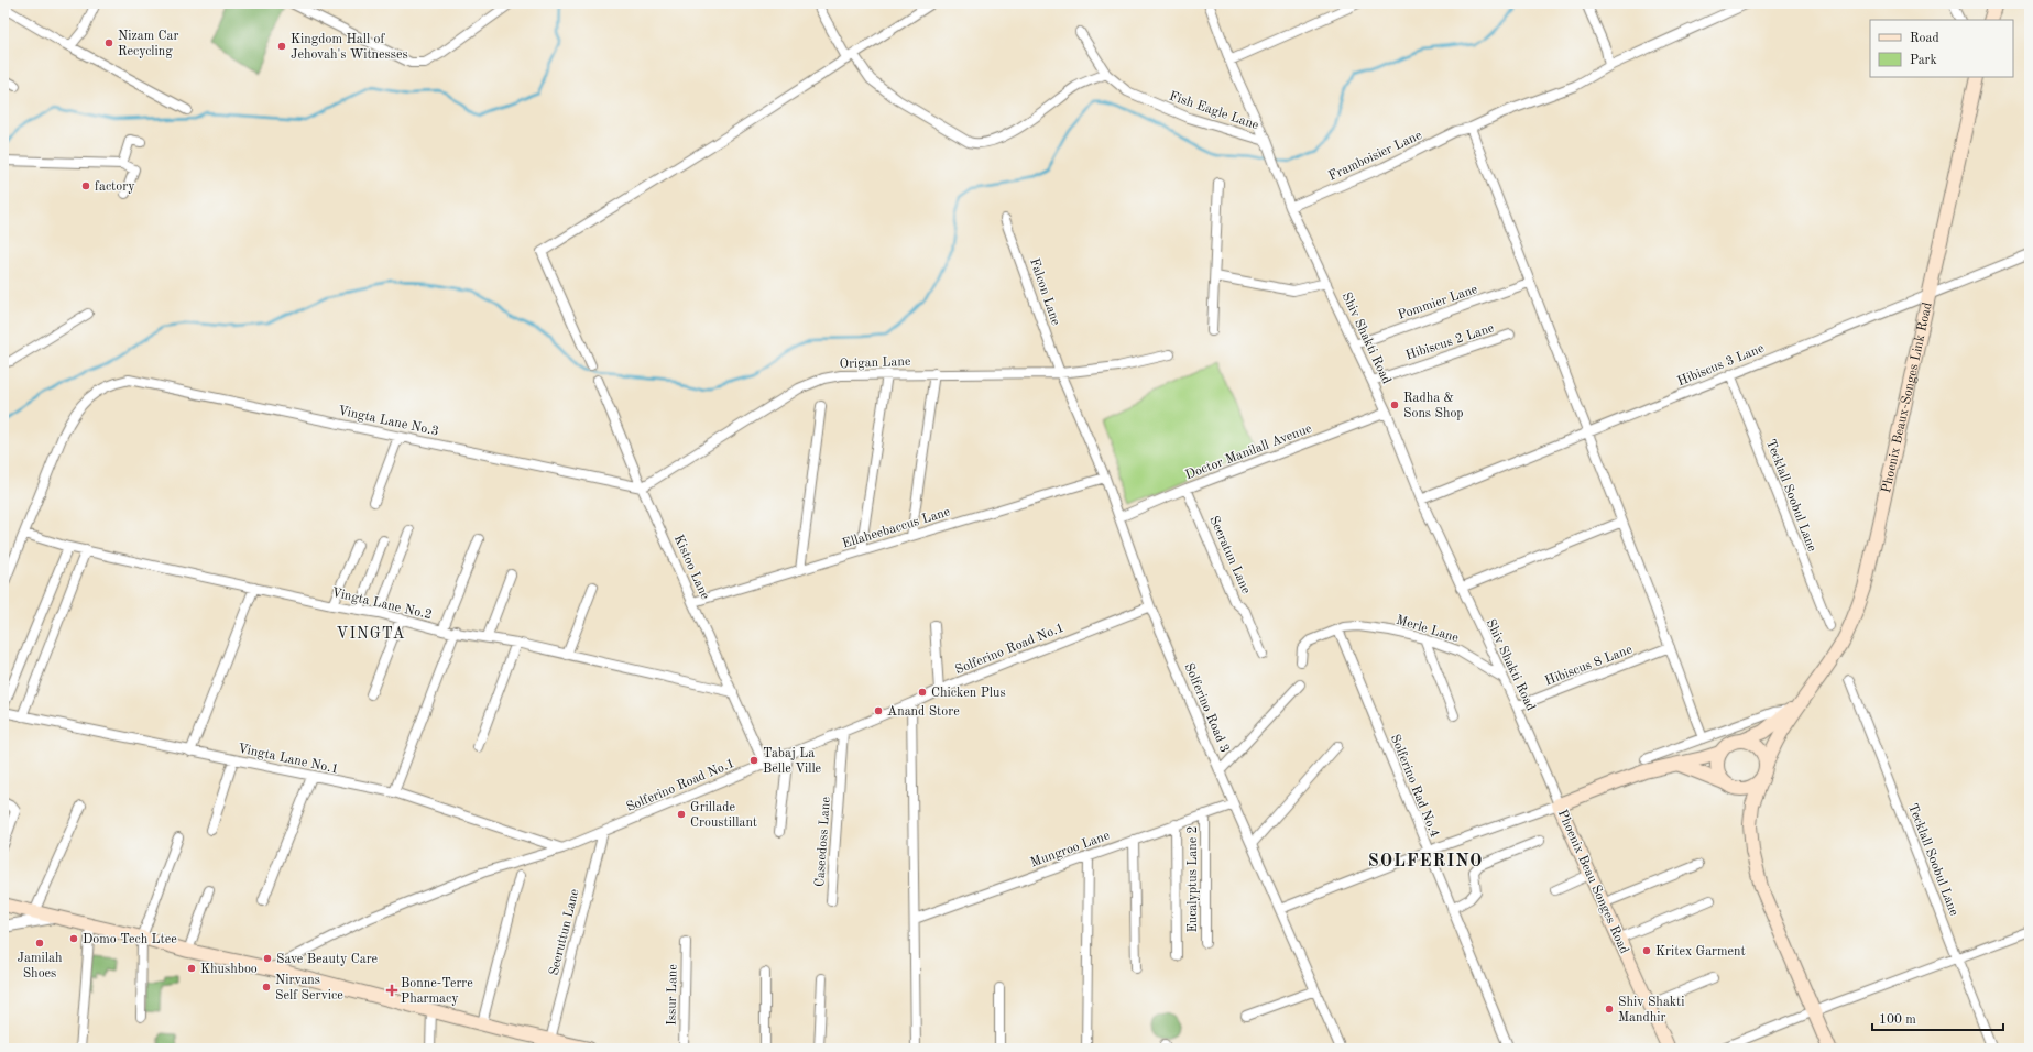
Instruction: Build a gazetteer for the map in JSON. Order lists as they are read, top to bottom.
{
  "streets": {
    "main road": ["Phoenix Beaux-Songes Link Road", "Phoenix Beau Songes Road"],
    "street": [
      "Fish Eagle Lane",
      "Framboisier Lane",
      "Falcon Lane",
      "Pommier Lane",
      "Shiv Shakti Road",
      "Hibiscus 2 Lane",
      "Origan Lane",
      "Hibiscus 3 Lane",
      "Vingta Lane No.3",
      "Doctor Manilall Avenue",
      "Tecklall Soobul Lane",
      "Ellaheebaccus Lane",
      "Seeratun Lane",
      "Kistoo Lane",
      "Vingta Lane No.2",
      "Merle Lane",
      "Solferino Road No.1",
      "Hibiscus 8 Lane",
      "Solferino Road 3",
      "Vingta Lane No.1",
      "Solferino Rad No.4",
      "Caseedoss Lane",
      "Mungroo Lane",
      "Eucalyptus Lane 2",
      "Seeruttun Lane",
      "Issur Lane"
    ]
  },
  "crossings": [
    ["Fish Eagle Lane", "Shiv Shakti Road"],
    ["Framboisier Lane", "Shiv Shakti Road"],
    ["Falcon Lane", "Origan Lane"],
    ["Falcon Lane", "Solferino Road 3"],
    ["Pommier Lane", "Shiv Shakti Road"],
    ["Shiv Shakti Road", "Hibiscus 2 Lane"],
    ["Shiv Shakti Road", "Hibiscus 3 Lane"],
    ["Shiv Shakti Road", "Doctor Manilall Avenue"],
    ["Shiv Shakti Road", "Merle Lane"],
    ["Shiv Shakti Road", "Hibiscus 8 Lane"],
    ["Shiv Shakti Road", "Phoenix Beau Songes Road"],
    ["Origan Lane", "Vingta Lane No.3"],
    ["Origan Lane", "Kistoo Lane"],
    ["Origan Lane", "Solferino Road 3"],
    ["Hibiscus 3 Lane", "Phoenix Beaux-Songes Link Road"],
    ["Hibiscus 3 Lane", "Tecklall Soobul Lane"],
    ["Phoenix Beaux-Songes Link Road", "Phoenix Beau Songes Road"],
    ["Vingta Lane No.3", "Kistoo Lane"],
    ["Vingta Lane No.3", "Vingta Lane No.2"],
    ["Doctor Manilall Avenue", "Seeratun Lane"],
    ["Doctor Manilall Avenue", "Solferino Road 3"],
    ["Ellaheebaccus Lane", "Kistoo Lane"],
    ["Ellaheebaccus Lane", "Solferino Road 3"],
    ["Kistoo Lane", "Vingta Lane No.2"],
    ["Kistoo Lane", "Solferino Road No.1"],
    ["Merle Lane", "Solferino Rad No.4"],
    ["Solferino Road No.1", "Solferino Road 3"],
    ["Solferino Road No.1", "Vingta Lane No.1"],
    ["Solferino Road No.1", "Caseedoss Lane"],
    ["Solferino Road No.1", "Seeruttun Lane"],
    ["Solferino Road 3", "Mungroo Lane"],
    ["Mungroo Lane", "Eucalyptus Lane 2"]
  ],
  "districts": ["VINGTA", "SOLFERINO"],
  "places": {
    "other": [
      "Nizam Car Recycling",
      "Kingdom Hall of Jehovah's Witnesses",
      "factory",
      "Radha & Sons Shop",
      "Chicken Plus",
      "Anand Store",
      "Tabaj La Belle Ville",
      "Grillade Croustillant",
      "Domo Tech Ltee",
      "Jamilah Shoes",
      "Kritex Garment",
      "Save Beauty Care",
      "Khushboo",
      "Nirvans Self Service",
      "Shiv Shakti Mandhir"
    ],
    "health": ["Bonne-Terre Pharmacy"]
  },
  "legend": ["Road", "Park"],
  "scale_bar": "100 m"
}
